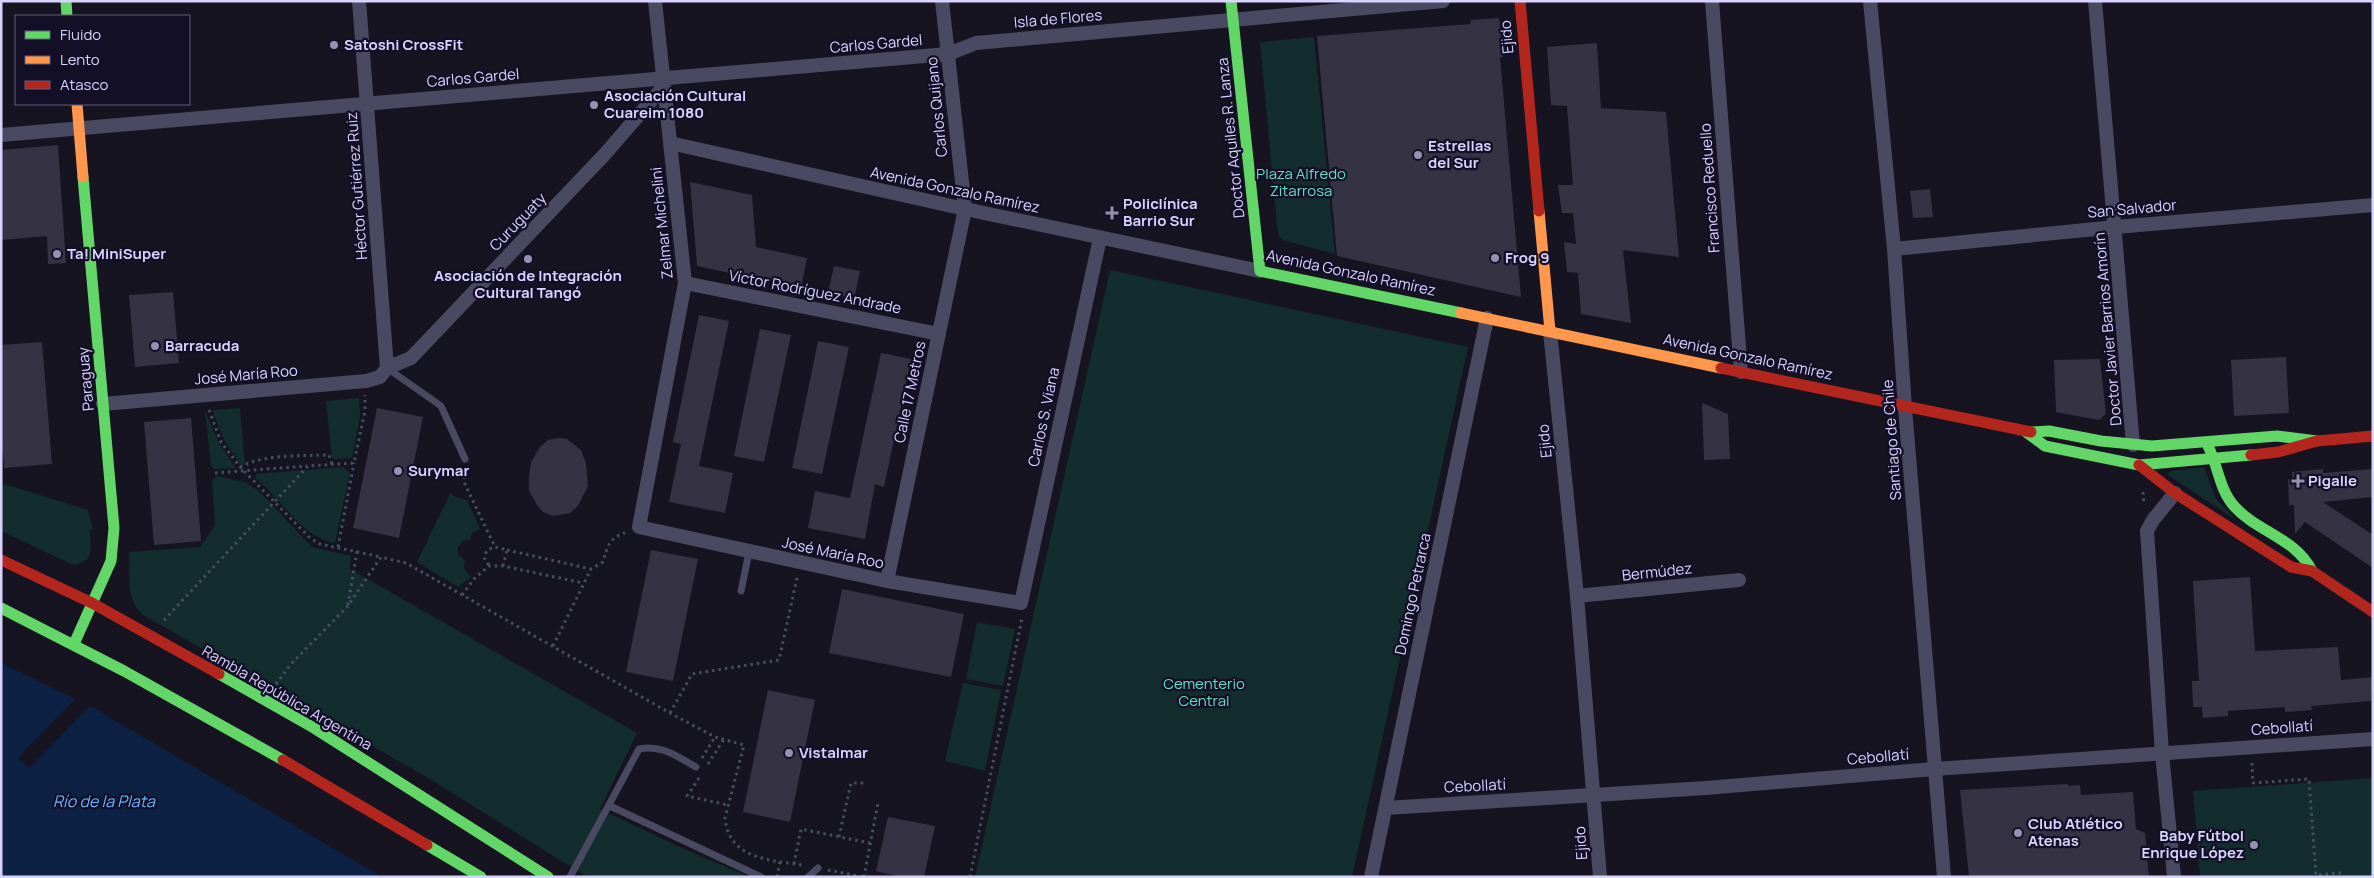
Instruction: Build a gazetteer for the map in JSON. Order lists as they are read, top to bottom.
{
  "streets": {
    "street": [
      "Isla de Flores",
      "Ejido",
      "Carlos Gardel",
      "Carlos Quijano",
      "Doctor Aquiles R. Lanza",
      "Héctor Gutiérrez Ruiz",
      "Francisco Reduello",
      "Avenida Gonzalo Ramírez",
      "San Salvador",
      "Curuguaty",
      "Zelmar Michelini",
      "Víctor Rodríguez Andrade",
      "Doctor Javier Barrios Amorín",
      "José María Roo",
      "Paraguay",
      "Calle 17 Metros",
      "Carlos S. Viana",
      "Santiago de Chile",
      "Bermúdez",
      "Domingo Petrarca",
      "Rambla República Argentina",
      "Cebollatí"
    ]
  },
  "crossings": [
    ["Isla de Flores", "Carlos Gardel"],
    ["Isla de Flores", "Carlos Quijano"],
    ["Isla de Flores", "Doctor Aquiles R. Lanza"],
    ["Ejido", "Avenida Gonzalo Ramírez"],
    ["Ejido", "Bermúdez"],
    ["Ejido", "Cebollatí"],
    ["Carlos Gardel", "Carlos Quijano"],
    ["Carlos Gardel", "Héctor Gutiérrez Ruiz"],
    ["Carlos Gardel", "Curuguaty"],
    ["Carlos Gardel", "Zelmar Michelini"],
    ["Carlos Gardel", "Paraguay"],
    ["Carlos Quijano", "Avenida Gonzalo Ramírez"],
    ["Carlos Quijano", "Calle 17 Metros"],
    ["Doctor Aquiles R. Lanza", "Avenida Gonzalo Ramírez"],
    ["Héctor Gutiérrez Ruiz", "Curuguaty"],
    ["Héctor Gutiérrez Ruiz", "José María Roo"],
    ["Francisco Reduello", "Avenida Gonzalo Ramírez"],
    ["Avenida Gonzalo Ramírez", "Zelmar Michelini"],
    ["Avenida Gonzalo Ramírez", "Doctor Javier Barrios Amorín"],
    ["Avenida Gonzalo Ramírez", "Calle 17 Metros"],
    ["Avenida Gonzalo Ramírez", "Carlos S. Viana"],
    ["Avenida Gonzalo Ramírez", "Santiago de Chile"],
    ["Avenida Gonzalo Ramírez", "Domingo Petrarca"],
    ["San Salvador", "Doctor Javier Barrios Amorín"],
    ["San Salvador", "Santiago de Chile"],
    ["Curuguaty", "Zelmar Michelini"],
    ["Curuguaty", "José María Roo"],
    ["Zelmar Michelini", "Víctor Rodríguez Andrade"],
    ["Zelmar Michelini", "José María Roo"],
    ["Víctor Rodríguez Andrade", "Calle 17 Metros"],
    ["José María Roo", "Paraguay"],
    ["José María Roo", "Calle 17 Metros"],
    ["José María Roo", "Carlos S. Viana"],
    ["Paraguay", "Rambla República Argentina"],
    ["Santiago de Chile", "Cebollatí"],
    ["Domingo Petrarca", "Cebollatí"]
  ],
  "water": ["Río de la Plata"],
  "parks": ["Plaza Alfredo Zitarrosa", "Cementerio Central"],
  "places": {
    "other": [
      "Satoshi CrossFit",
      "Asociación Cultural Cuareim 1080",
      "Estrellas del Sur",
      "Ta! MiniSuper",
      "Frog 9",
      "Asociación de Integración Cultural Tangó",
      "Barracuda",
      "Surymar",
      "Vistalmar",
      "Club Atlético Atenas",
      "Baby Fútbol Enrique López"
    ],
    "health": ["Policlínica Barrio Sur", "Pigalle"]
  },
  "legend": ["Fluido", "Lento", "Atasco"]
}
